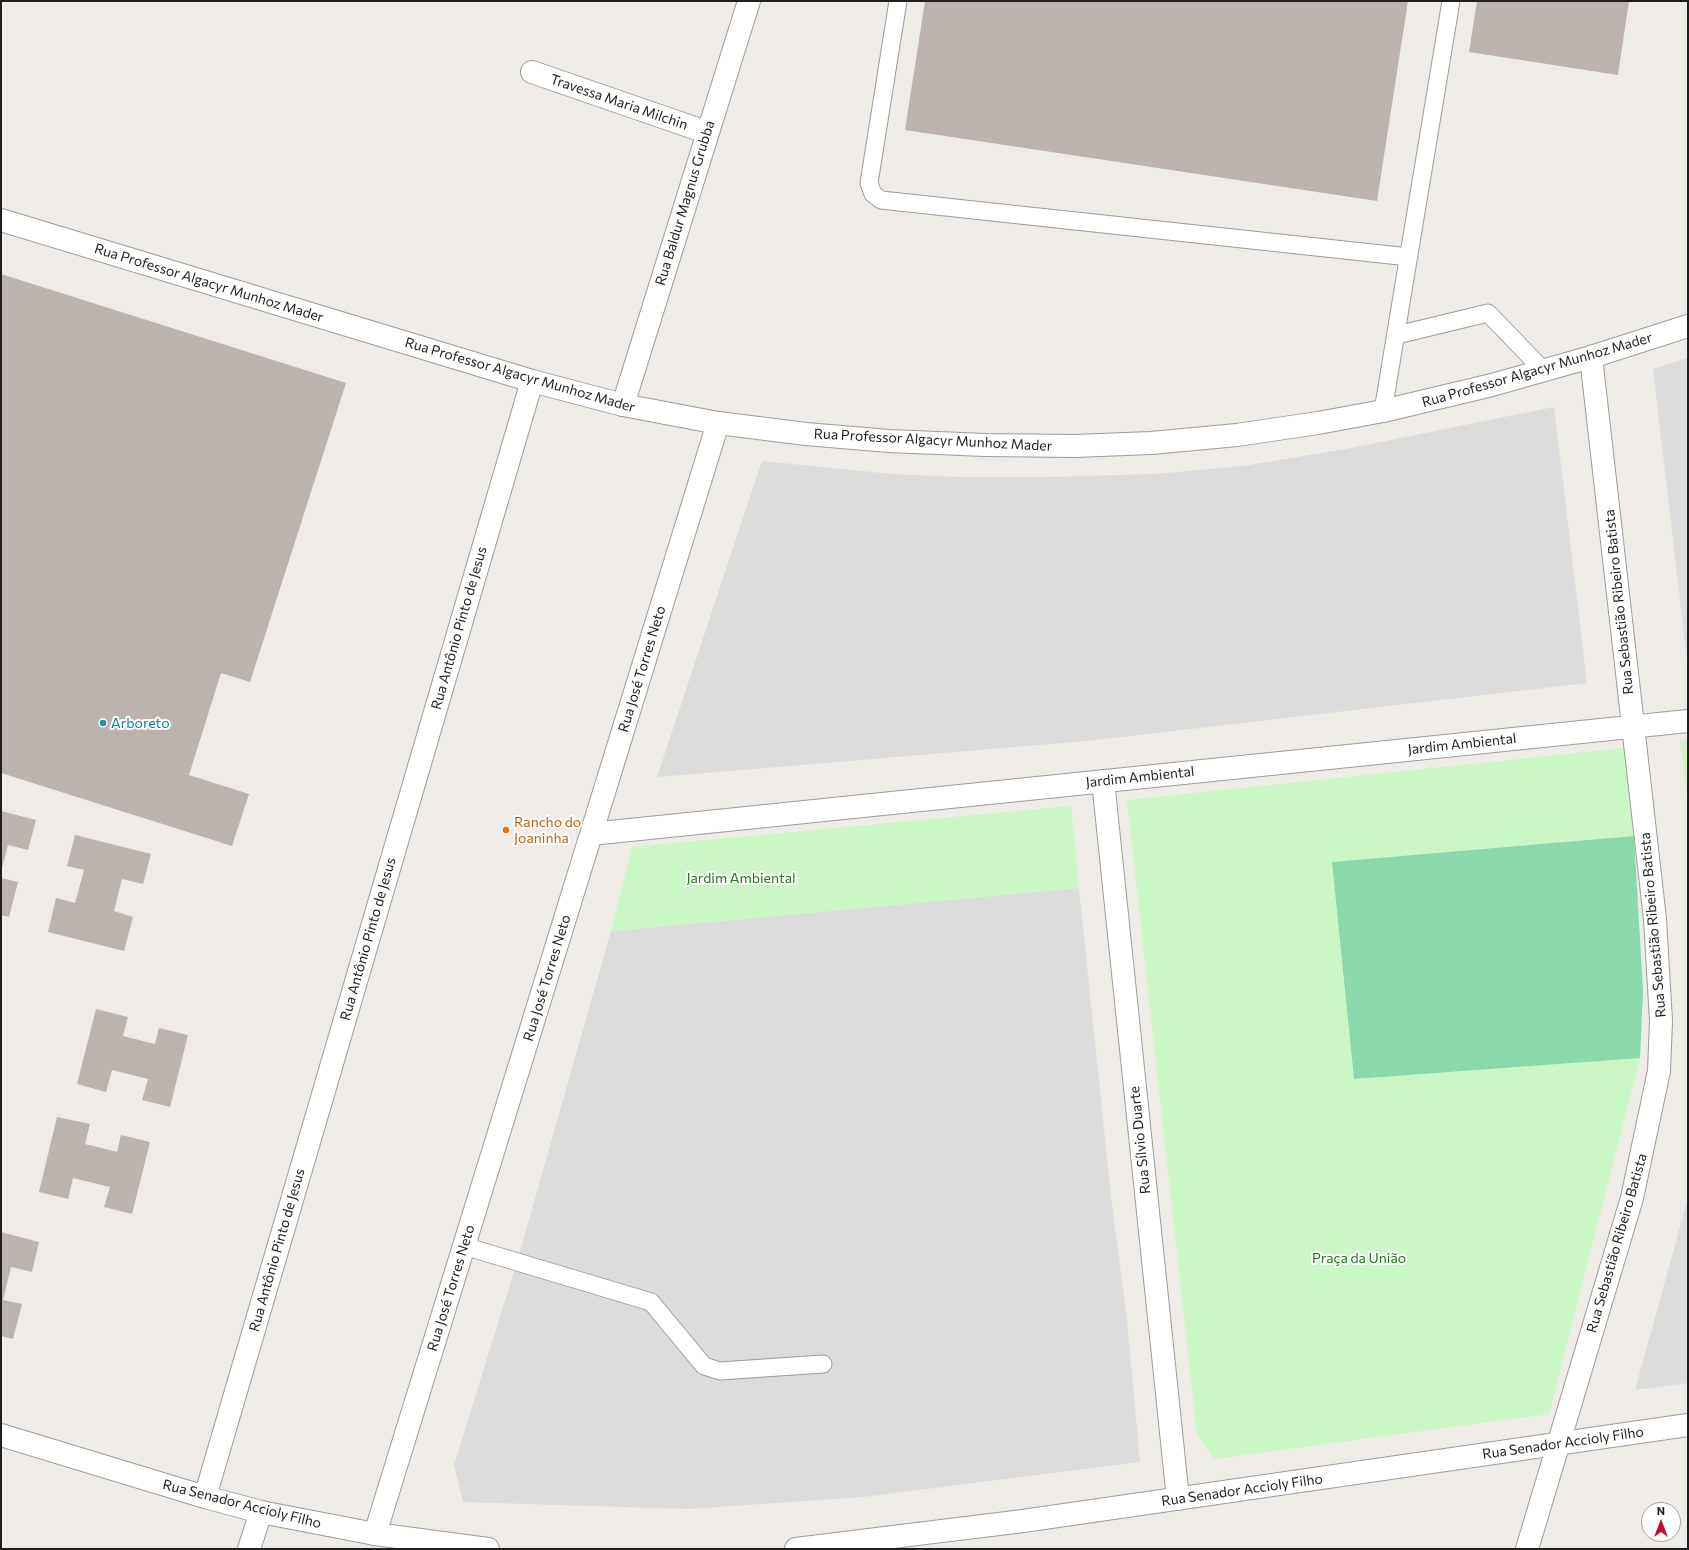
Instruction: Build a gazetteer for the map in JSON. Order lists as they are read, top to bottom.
{
  "streets": {
    "street": [
      "Travessa Maria Milchin",
      "Rua Baldur Magnus Grubba",
      "Rua Professor Algacyr Munhoz Mader",
      "Rua Sebastião Ribeiro Batista",
      "Rua Antônio Pinto de Jesus",
      "Rua José Torres Neto",
      "Jardim Ambiental",
      "Rua Sílvio Duarte",
      "Rua Senador Accioly Filho"
    ]
  },
  "crossings": [
    ["Travessa Maria Milchin", "Rua Baldur Magnus Grubba"],
    ["Rua Baldur Magnus Grubba", "Rua Professor Algacyr Munhoz Mader"],
    ["Rua Professor Algacyr Munhoz Mader", "Rua Sebastião Ribeiro Batista"],
    ["Rua Professor Algacyr Munhoz Mader", "Rua Antônio Pinto de Jesus"],
    ["Rua Professor Algacyr Munhoz Mader", "Rua José Torres Neto"],
    ["Rua Sebastião Ribeiro Batista", "Jardim Ambiental"],
    ["Rua Sebastião Ribeiro Batista", "Rua Senador Accioly Filho"],
    ["Rua Antônio Pinto de Jesus", "Rua Senador Accioly Filho"],
    ["Rua José Torres Neto", "Jardim Ambiental"],
    ["Rua José Torres Neto", "Rua Senador Accioly Filho"],
    ["Jardim Ambiental", "Rua Sílvio Duarte"],
    ["Rua Sílvio Duarte", "Rua Senador Accioly Filho"]
  ],
  "parks": ["Jardim Ambiental", "Praça da União"],
  "places": ["Arboreto", "Rancho do Joaninha"],
  "north": "top"
}
